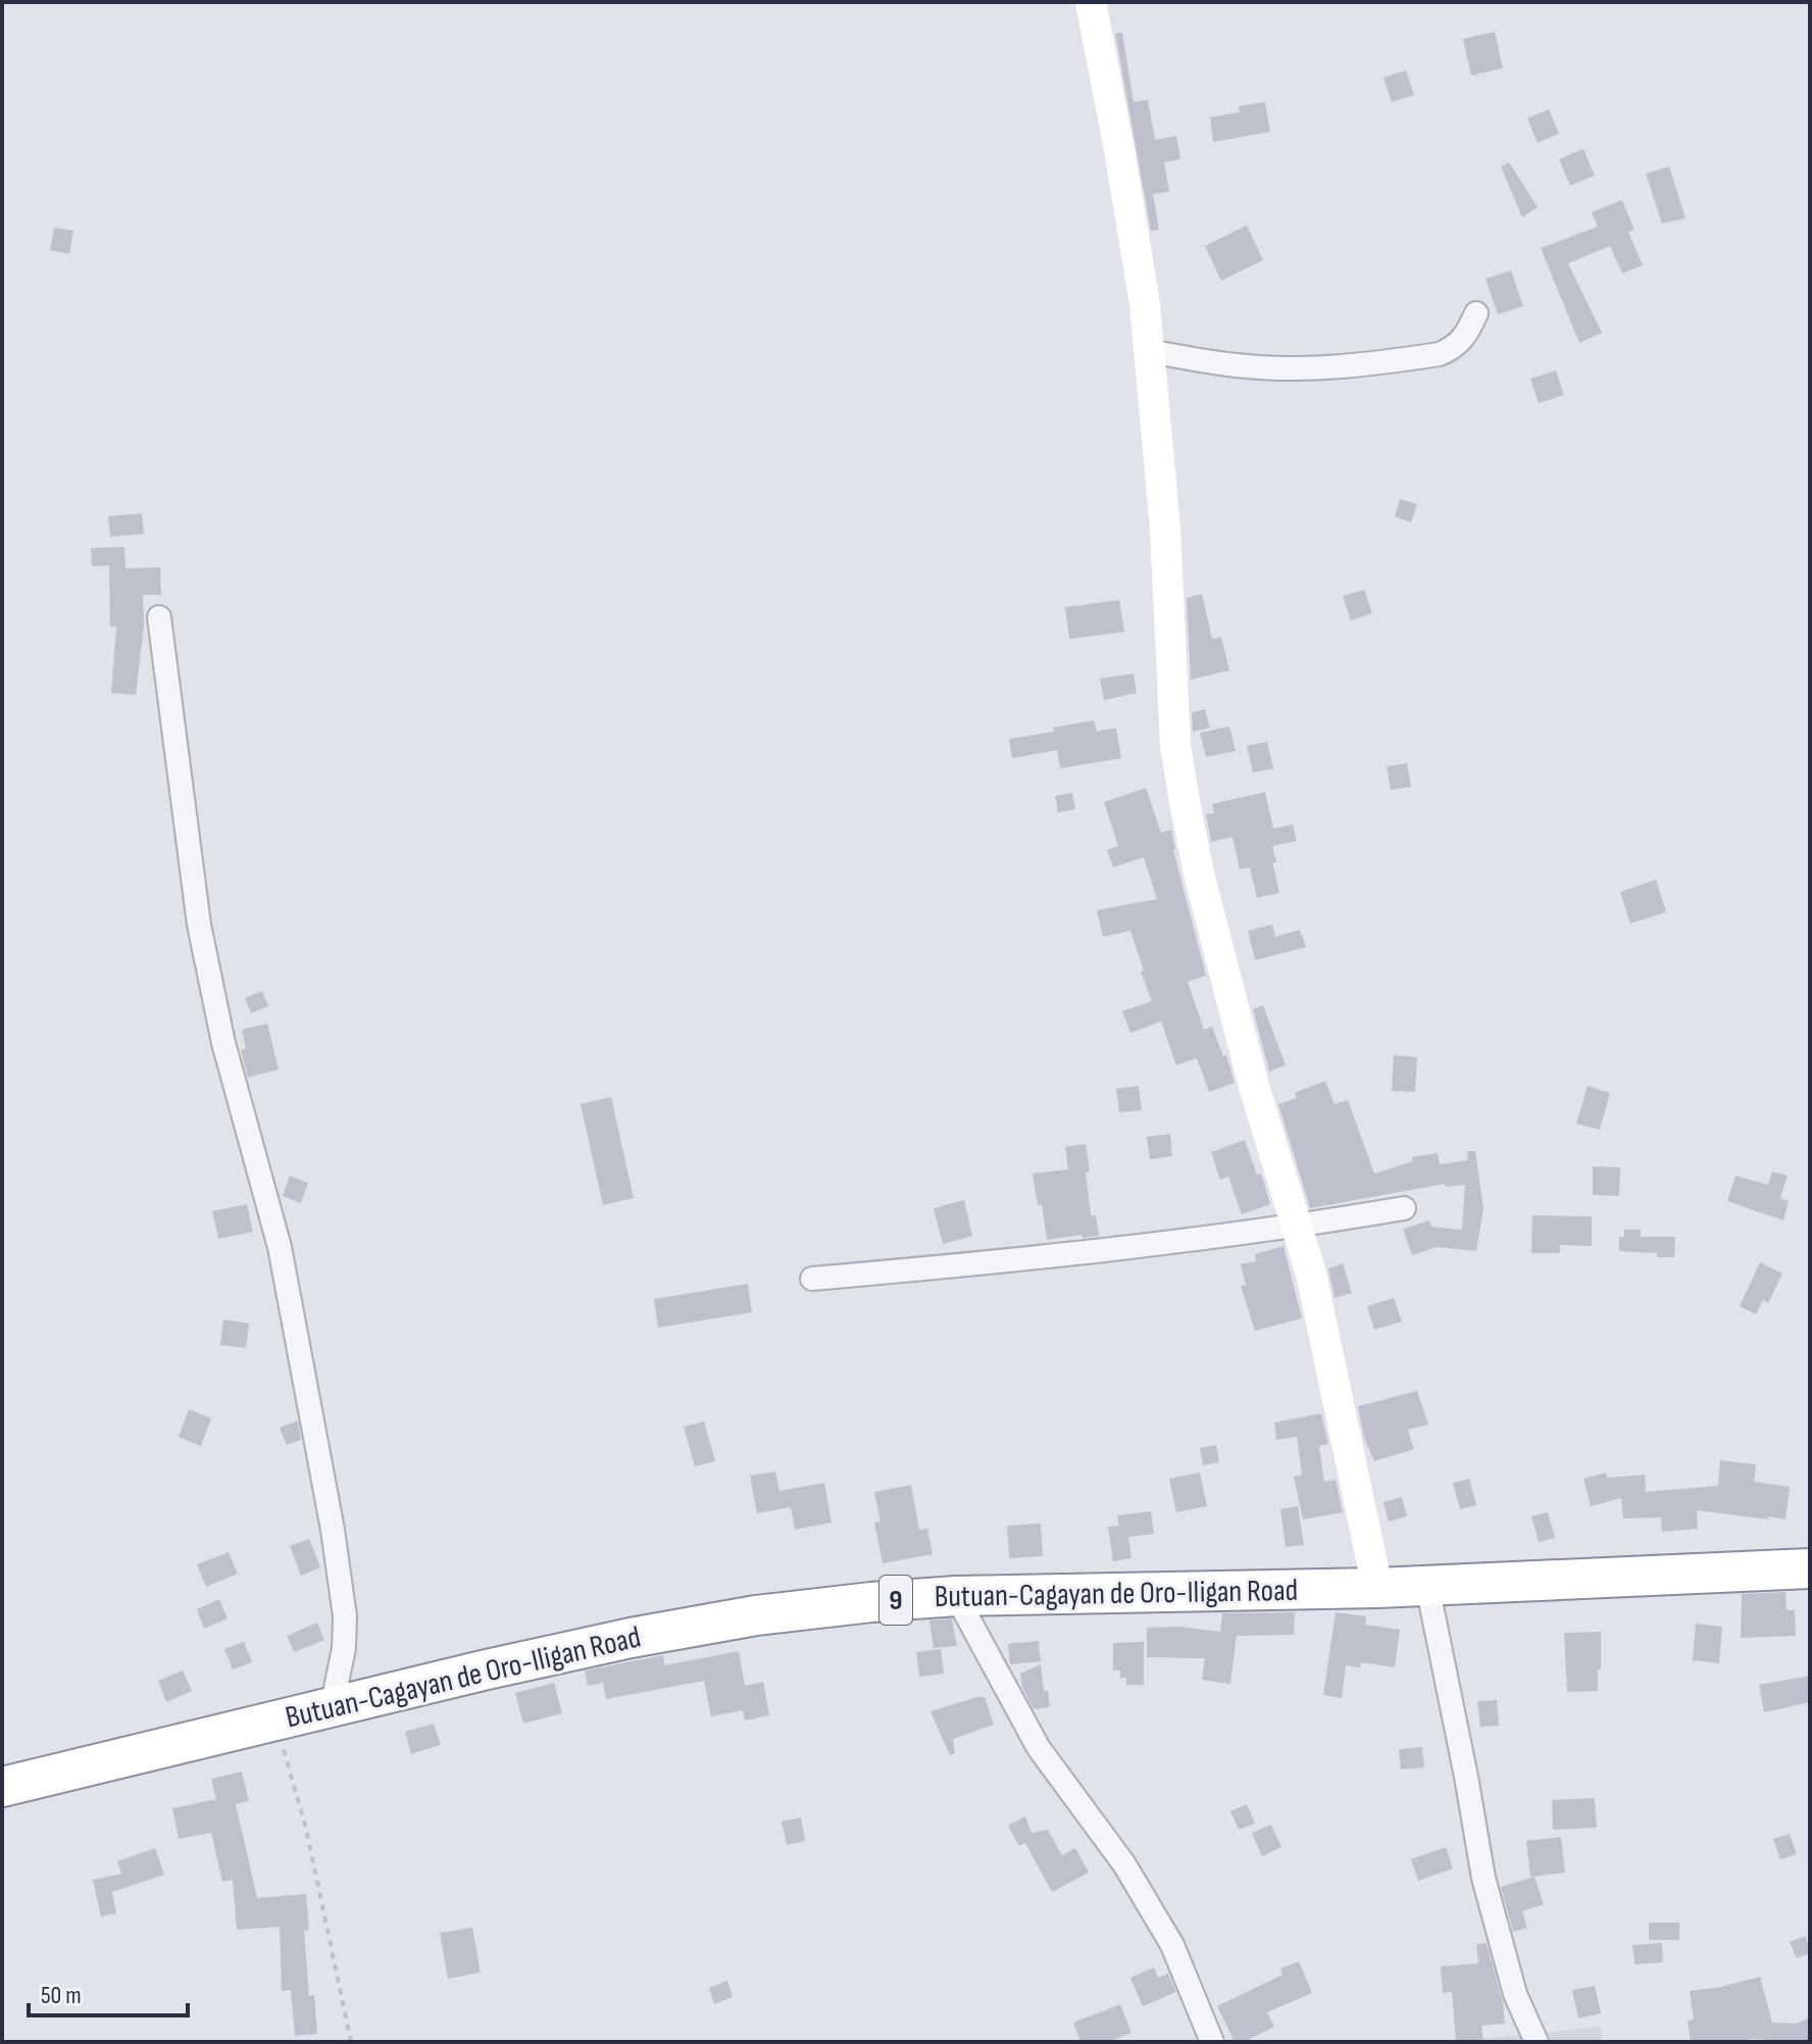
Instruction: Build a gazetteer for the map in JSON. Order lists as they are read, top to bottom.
{
  "streets": {
    "highway": ["Butuan-Cagayan de Oro-Iligan Road", "9"]
  },
  "scale_bar": "50 m"
}
